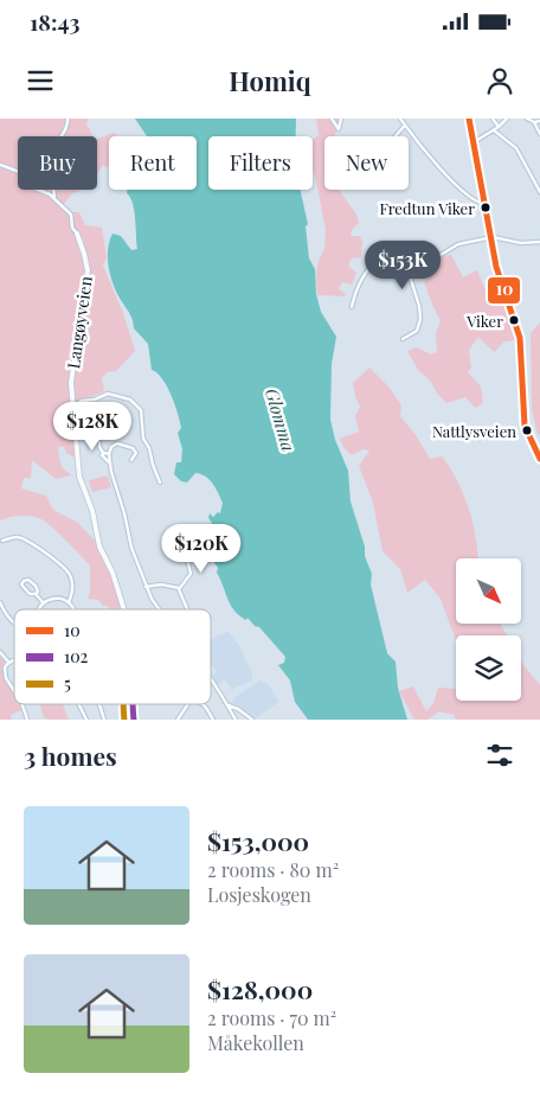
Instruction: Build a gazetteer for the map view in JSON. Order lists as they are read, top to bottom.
{
  "streets": {
    "main road": ["Langøyveien"]
  },
  "water": ["Glomma"],
  "places": ["Fredtun Viker", "Viker", "Nattlysveien"],
  "lines": ["transit line 10", "transit line 102", "transit line 5"],
  "legend": ["10", "102", "5"],
  "north": "bottom right",
  "page": {
    "status": "18:43",
    "header": "Homiq",
    "chip": [
      "Buy",
      "Rent",
      "Filters",
      "New"
    ],
    "price": ["$153K", "$128K", "$120K"],
    "heading": "3 homes",
    "list": [
      {
        "name": "$153,000",
        "note": "2 rooms · 80 m² · Losjeskogen"
      },
      {
        "name": "$128,000",
        "note": "2 rooms · 70 m² · Måkekollen"
      }
    ]
  }
}
